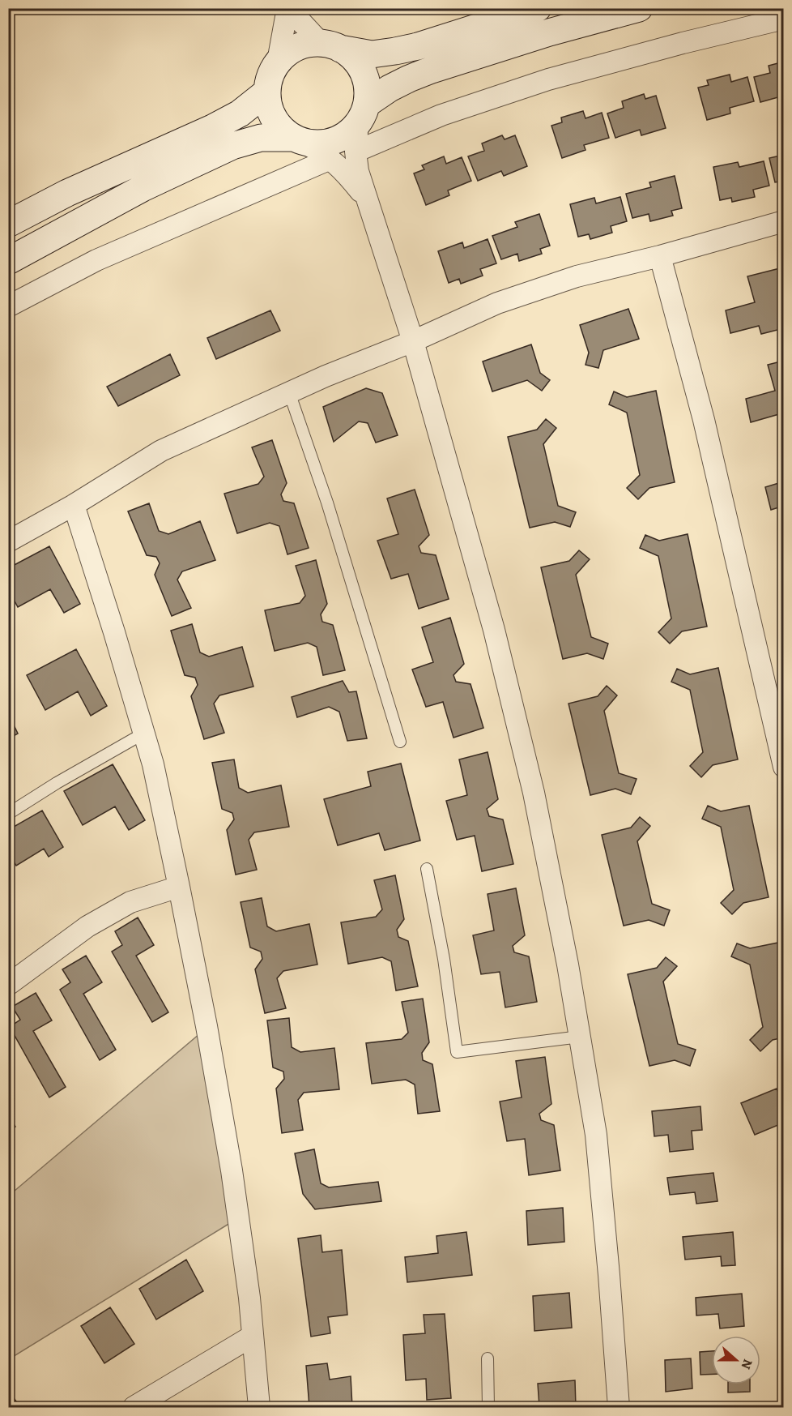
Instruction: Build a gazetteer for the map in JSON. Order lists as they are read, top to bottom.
{
  "north": "right"
}
